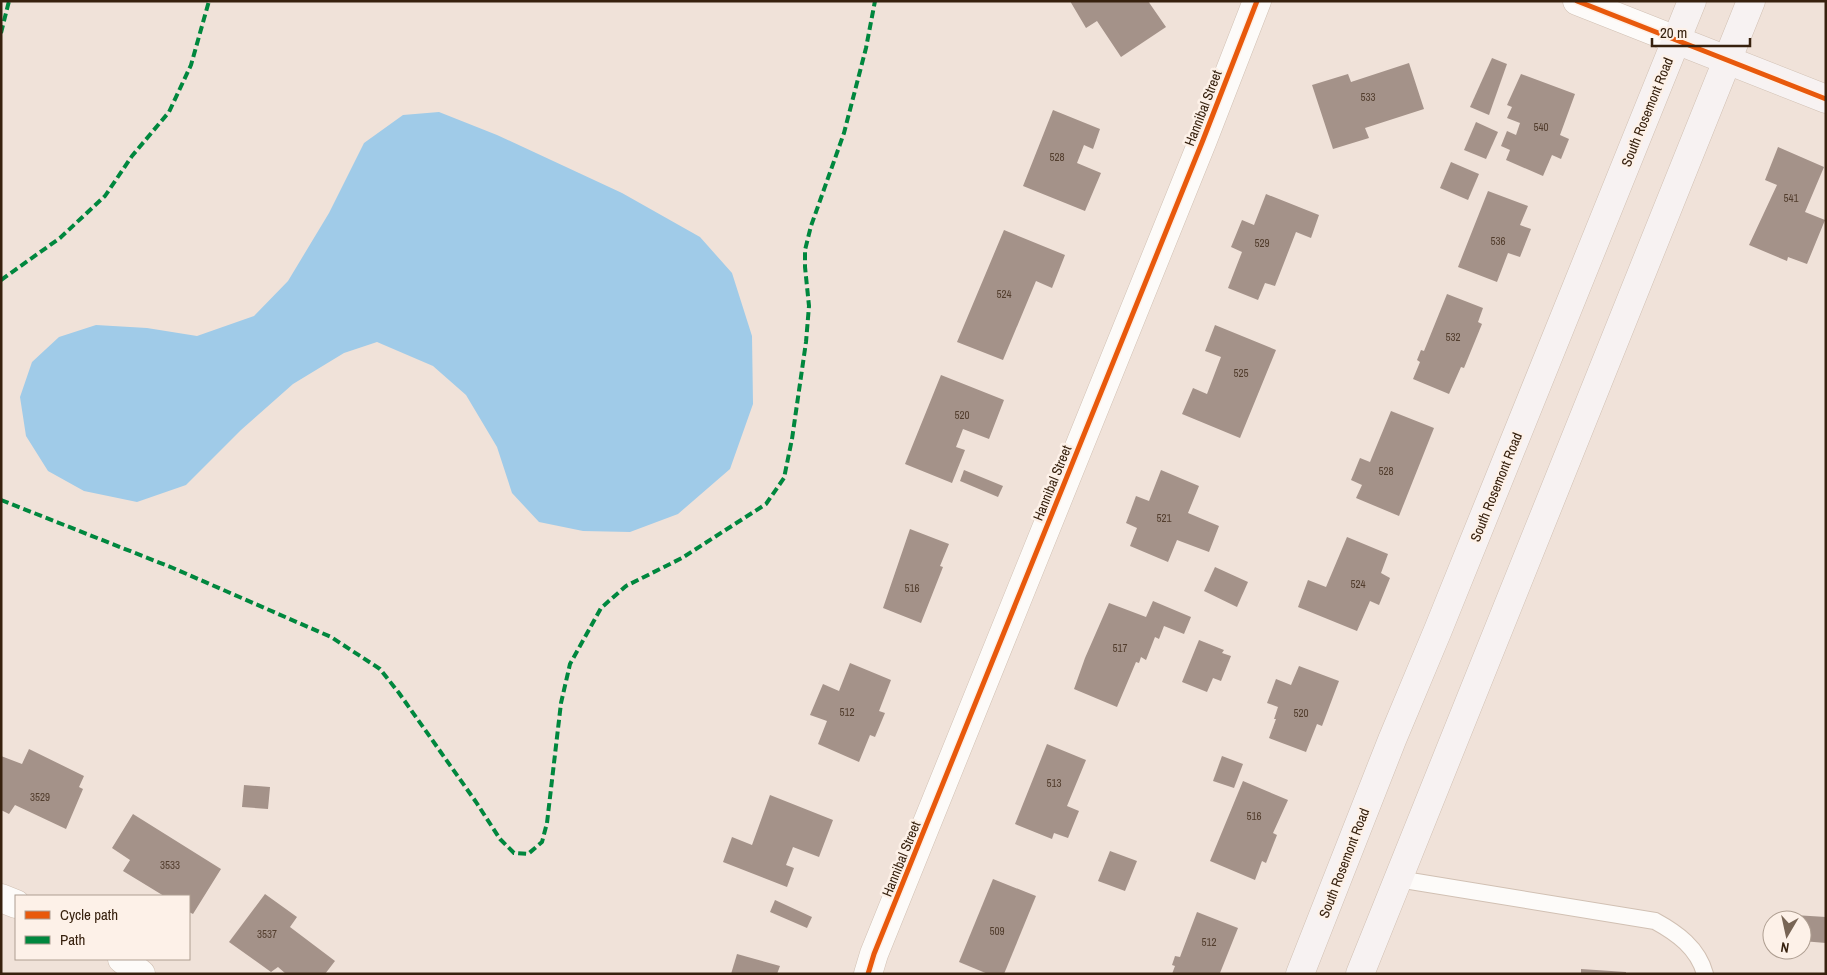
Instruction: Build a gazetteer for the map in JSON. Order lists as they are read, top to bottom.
{
  "streets": {
    "main road": ["South Rosemont Road"],
    "street": ["Hannibal Street"]
  },
  "house_numbers": [
    "533",
    "540",
    "528",
    "541",
    "536",
    "529",
    "524",
    "532",
    "525",
    "520",
    "528",
    "521",
    "524",
    "516",
    "517",
    "512",
    "520",
    "513",
    "3529",
    "516",
    "3533",
    "509",
    "3537",
    "512"
  ],
  "legend": ["Cycle path", "Path"],
  "scale_bar": "20 m",
  "north": "bottom"
}
